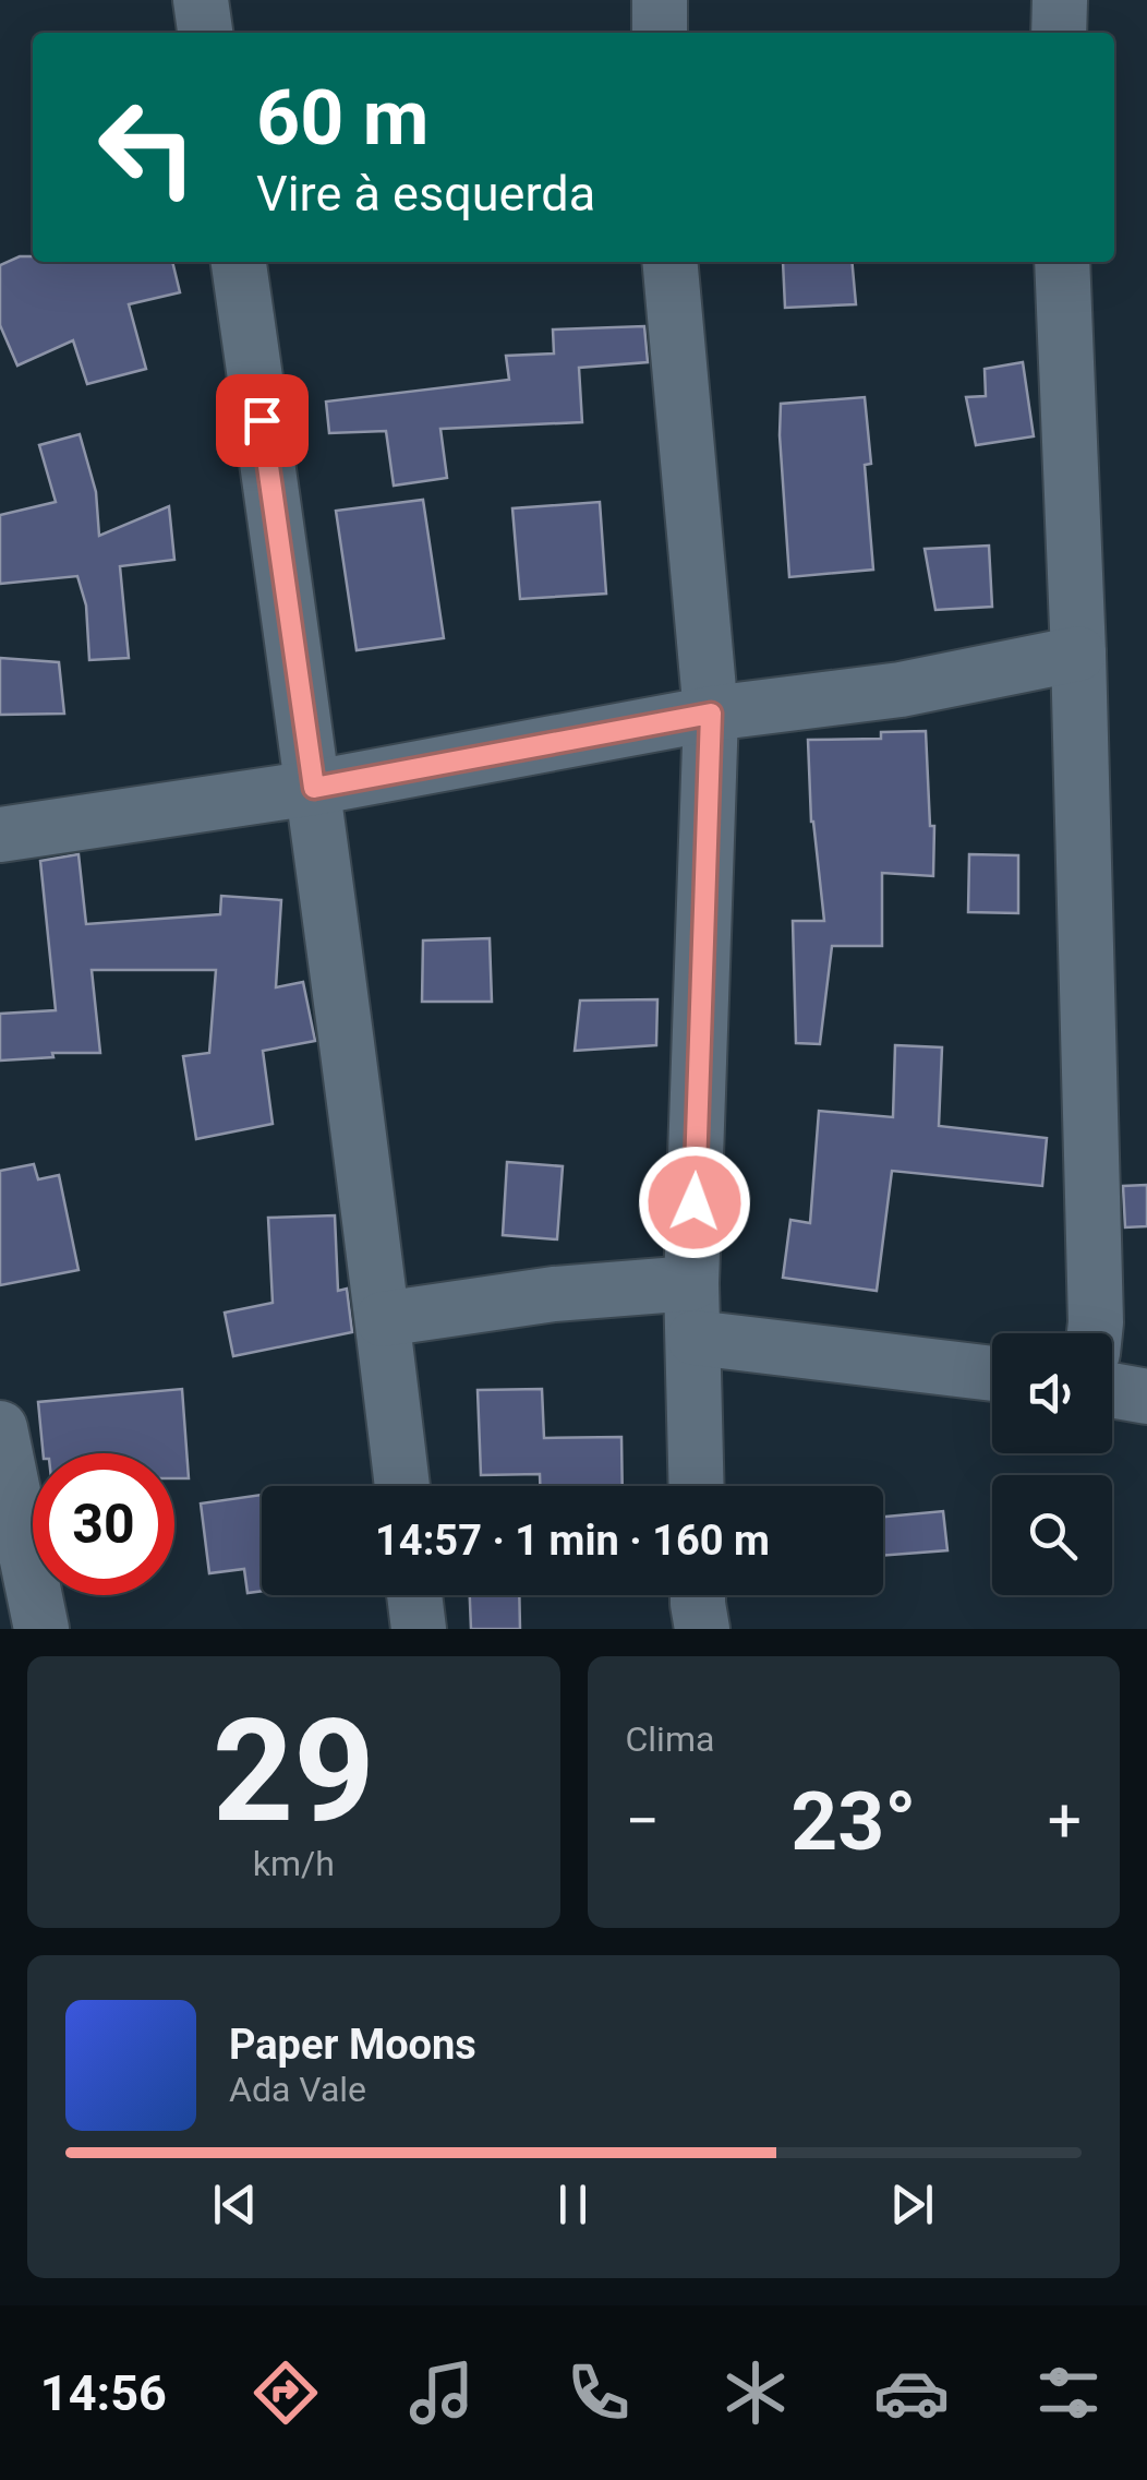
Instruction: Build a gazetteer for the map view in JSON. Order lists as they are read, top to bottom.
{
  "page": {
    "turn": ["60 m", "Vire à esquerda"],
    "limit": "30",
    "trip": "14:57 · 1 min · 160 m",
    "tile": [
      ["29", "km/h"],
      "Clima"
    ],
    "heat": ["−", "23°", "+"],
    "song": ["Paper Moons", "Ada Vale"],
    "tabs": "14:56"
  }
}
